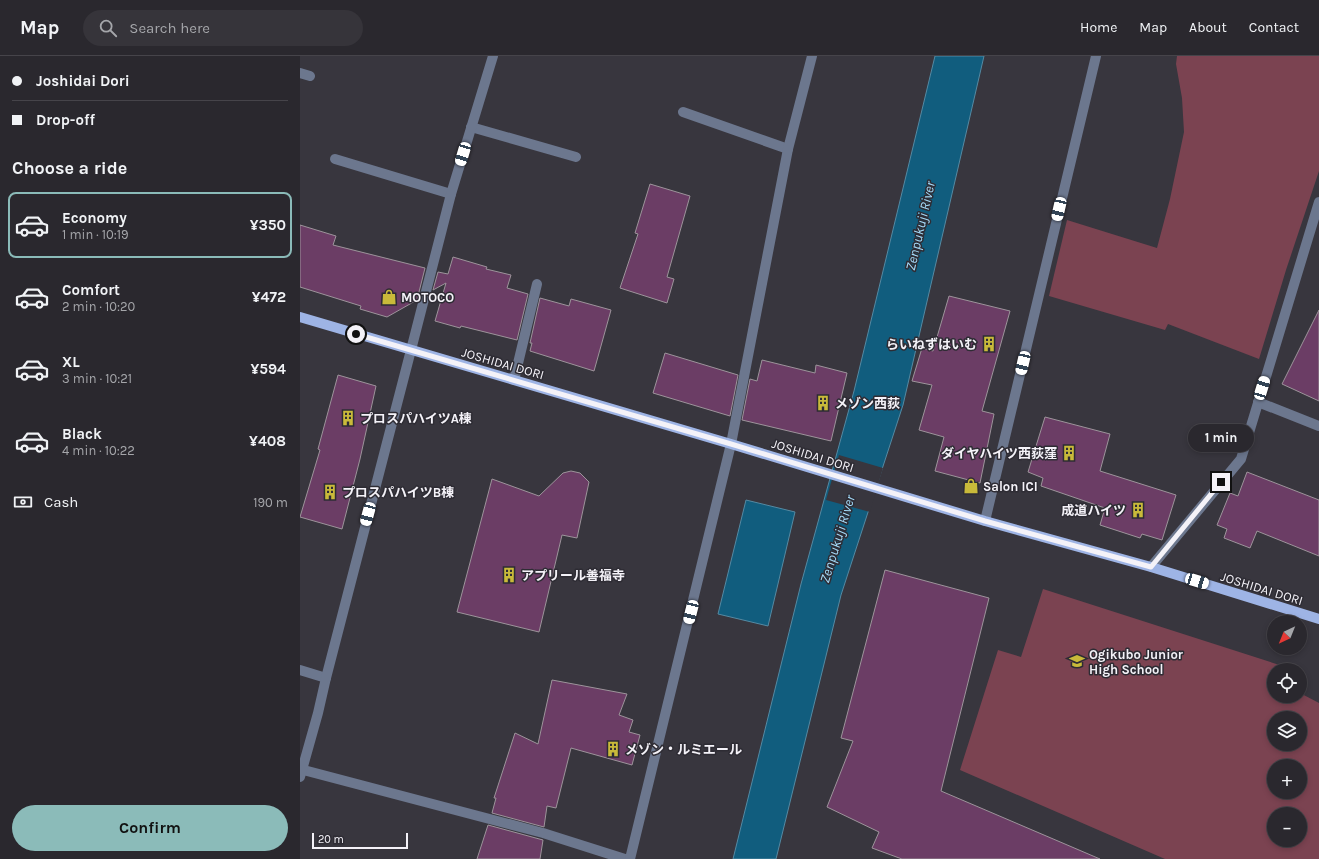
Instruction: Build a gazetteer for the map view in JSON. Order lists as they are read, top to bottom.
{
  "streets": {
    "main road": ["JOSHIDAI DORI"]
  },
  "water": ["Zenpukuji River"],
  "places": {
    "shop": ["MOTOCO", "Salon ICI"],
    "building": [
      "らいねずはいむ",
      "メゾン西荻",
      "プロスパハイツA棟",
      "ダイヤハイツ西荻窪",
      "プロスパハイツB棟",
      "成道ハイツ",
      "アプリール善福寺",
      "メゾン・ルミエール"
    ],
    "school or university": ["Ogikubo Junior High School"]
  },
  "scale_bar": "20 m",
  "north": "bottom left",
  "page": {
    "header": "Map",
    "search": "Search here",
    "nav": [
      "Home",
      "Map",
      "About",
      "Contact"
    ],
    "banner": ["Joshidai Dori", "Drop-off"],
    "heading": "Choose a ride",
    "list": [
      {
        "name": "Economy",
        "note": "1 min · 10:19",
        "value": "¥350"
      },
      {
        "name": "Comfort",
        "note": "2 min · 10:20",
        "value": "¥472"
      },
      {
        "name": "XL",
        "note": "3 min · 10:21",
        "value": "¥594"
      },
      {
        "name": "Black",
        "note": "4 min · 10:22",
        "value": "¥408"
      }
    ],
    "bubble": "1 min",
    "pay": ["Cash", "190 m"],
    "map_buttons": ["+", "−"],
    "buttons": "Confirm",
    "scale": "20 m"
  }
}
